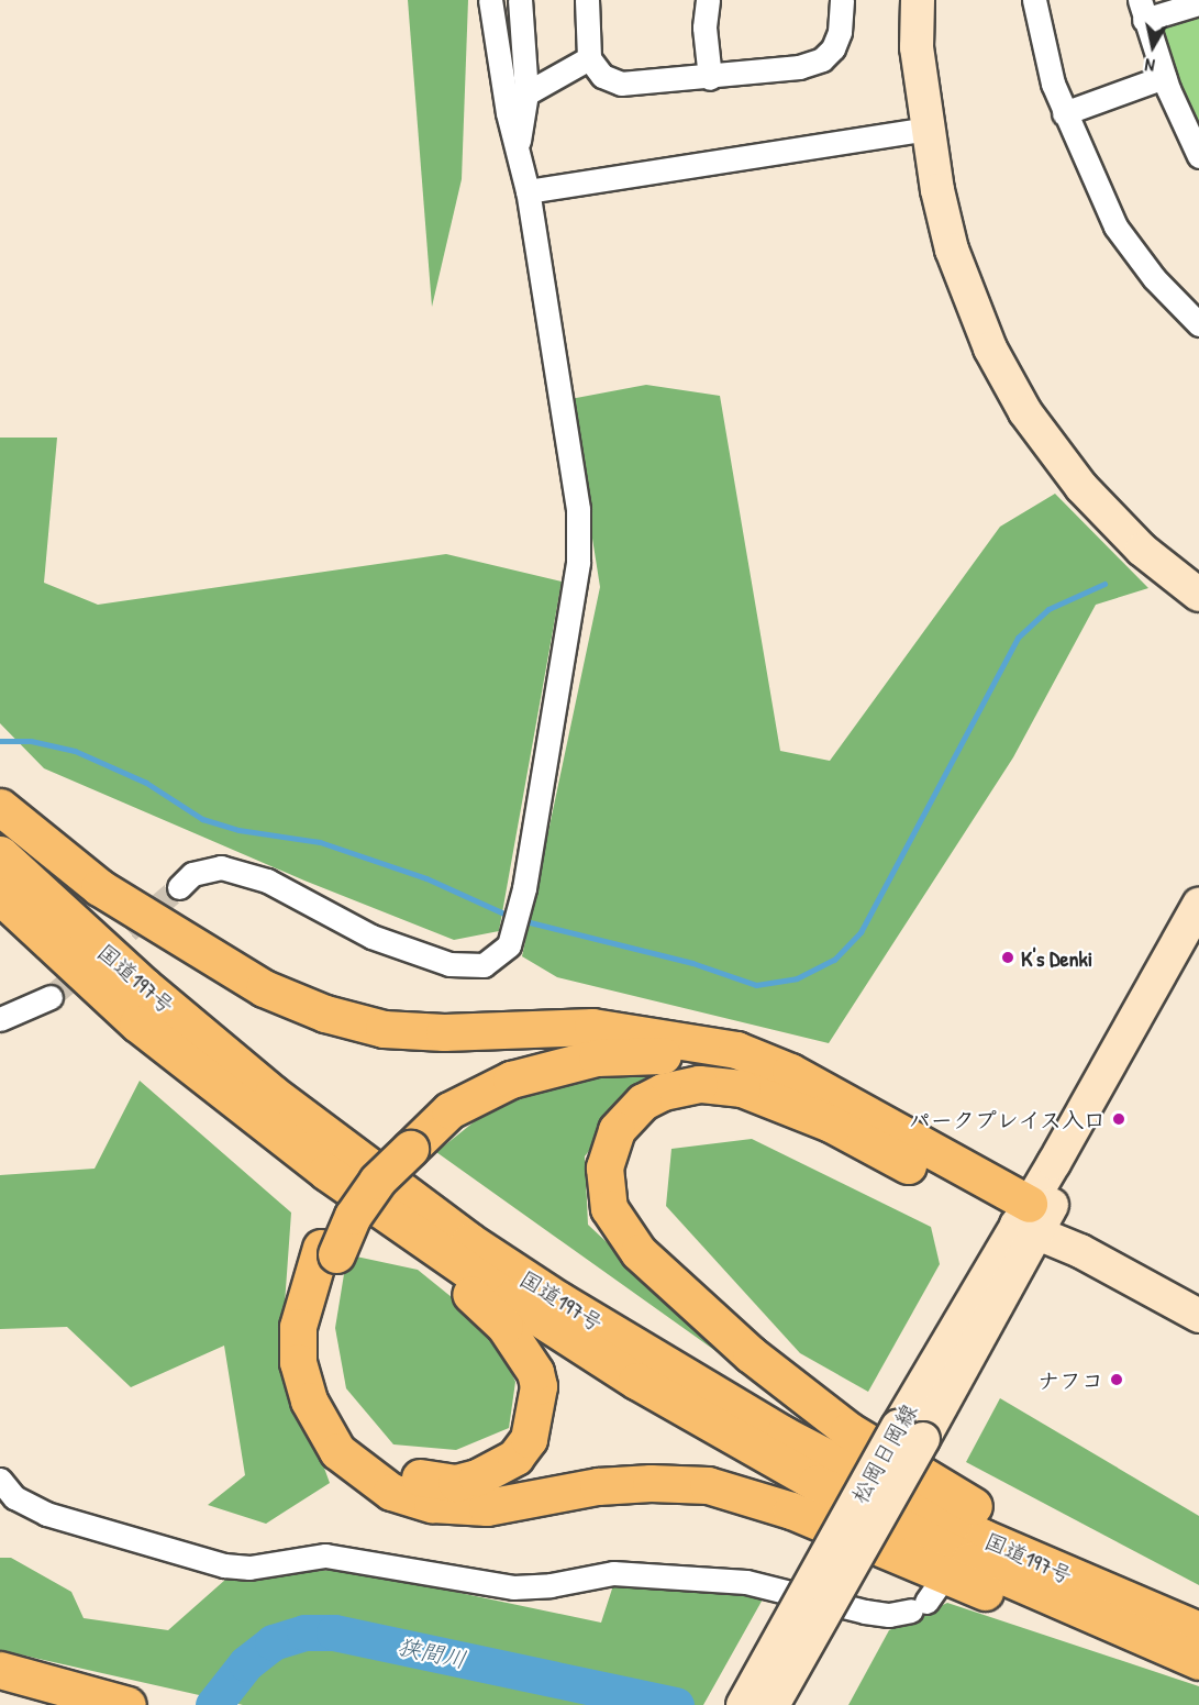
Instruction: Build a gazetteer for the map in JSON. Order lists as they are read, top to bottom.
{
  "streets": {
    "highway": ["国道197号"],
    "street": ["松岡日岡線"]
  },
  "water": ["狭間川"],
  "places": ["K's Denki", "パークプレイス入口", "ナフコ"],
  "north": "bottom"
}
